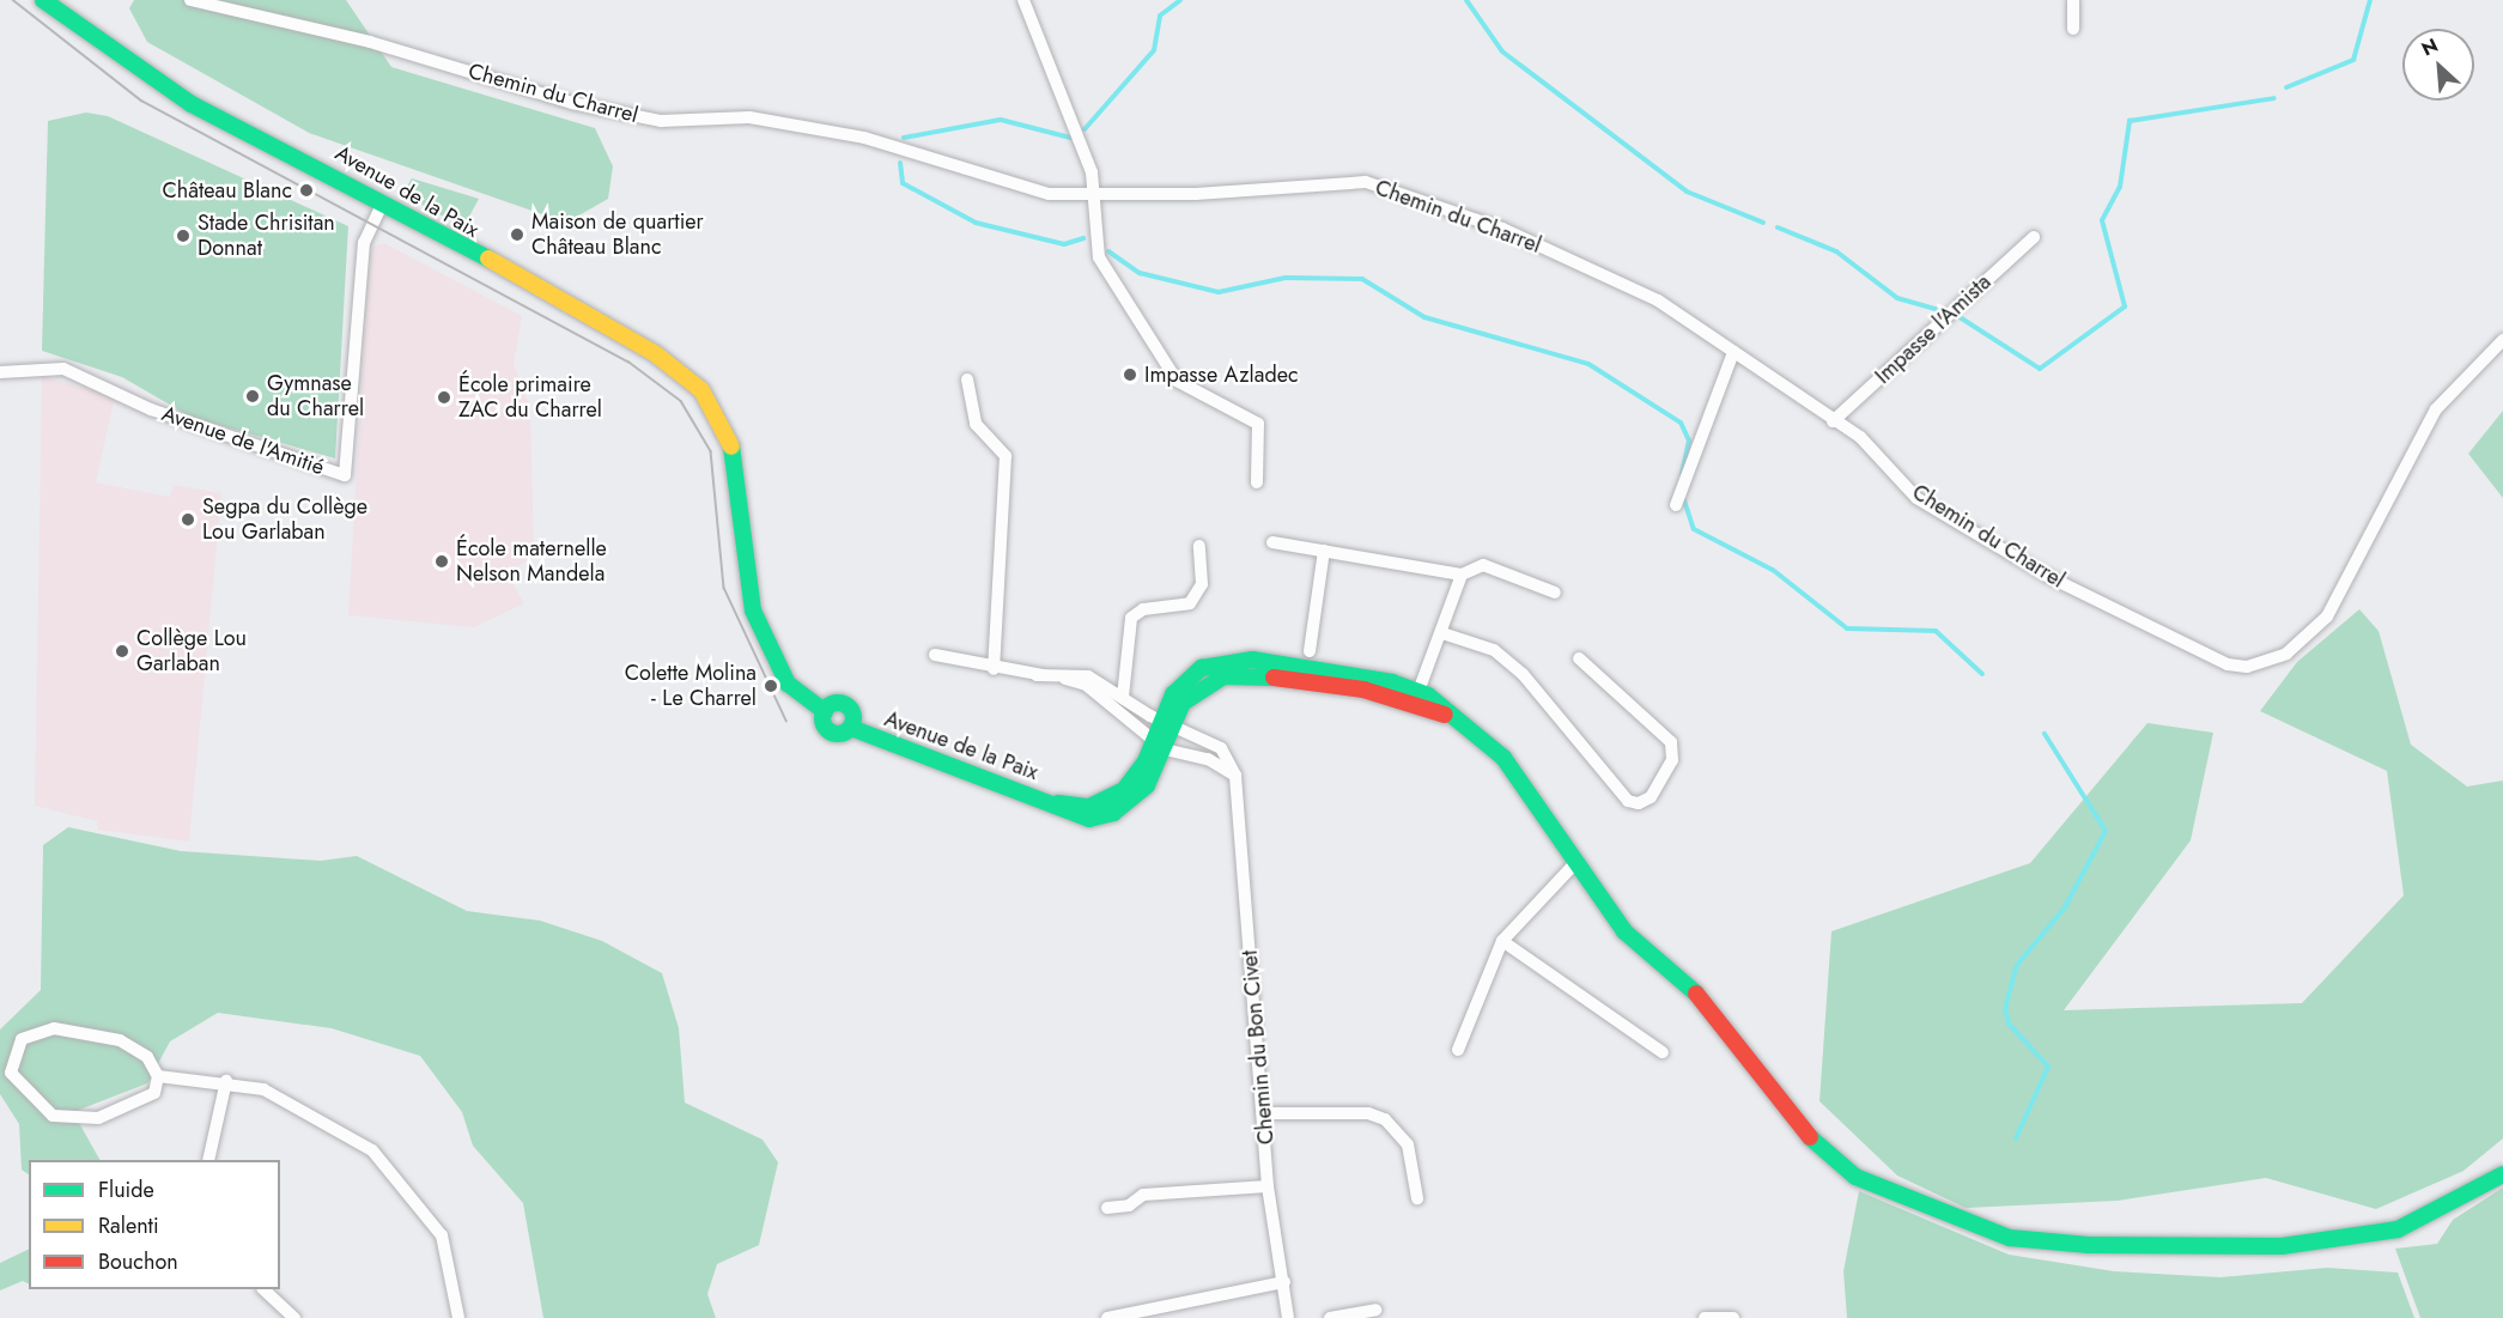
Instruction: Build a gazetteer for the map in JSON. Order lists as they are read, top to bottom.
{
  "streets": {
    "street": [
      "Chemin du Charrel",
      "Avenue de la Paix",
      "Impasse l'Amista",
      "Avenue de l'Amitié",
      "Chemin du Bon Civet"
    ]
  },
  "crossings": [
    ["Chemin du Charrel", "Impasse l'Amista"],
    ["Avenue de la Paix", "Avenue de l'Amitié"],
    ["Avenue de la Paix", "Chemin du Bon Civet"]
  ],
  "places": [
    "Château Blanc",
    "Maison de quartier Château Blanc",
    "Stade Chrisitan Donnat",
    "Impasse Azladec",
    "Gymnase du Charrel",
    "École primaire ZAC du Charrel",
    "Segpa du Collège Lou Garlaban",
    "École maternelle Nelson Mandela",
    "Collège Lou Garlaban",
    "Colette Molina - Le Charrel"
  ],
  "legend": ["Fluide", "Ralenti", "Bouchon"],
  "north": "top left"
}
